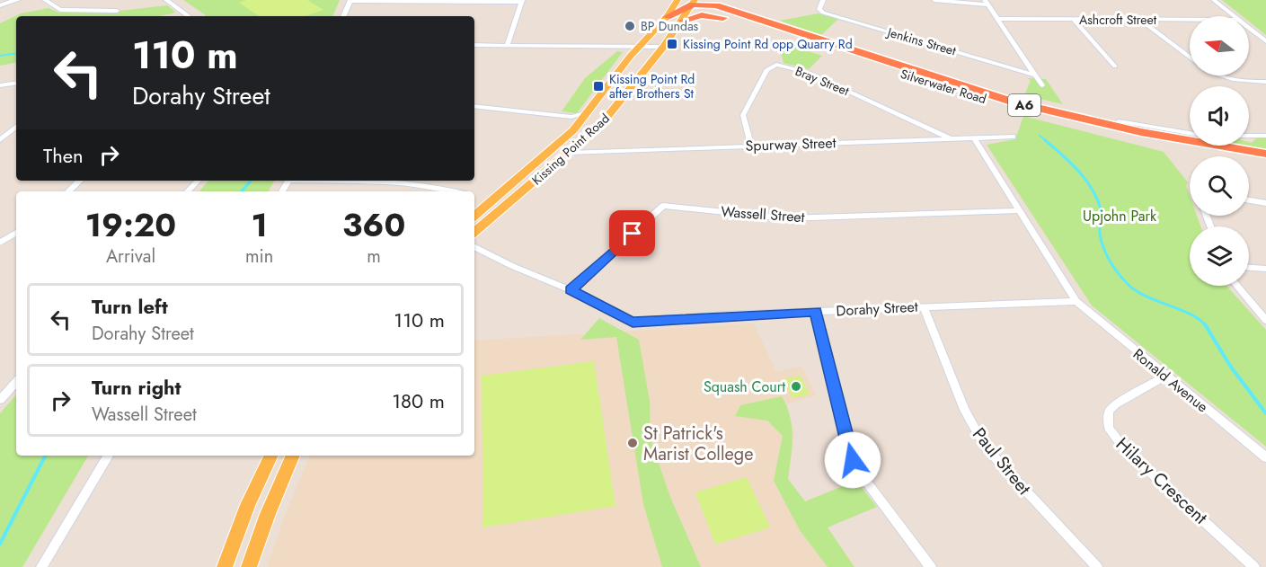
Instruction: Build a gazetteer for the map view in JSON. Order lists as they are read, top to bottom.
{
  "streets": {
    "highway": ["Silverwater Road", "A6"],
    "main road": ["Kissing Point Road"],
    "street": [
      "Ashcroft Street",
      "Jenkins Street",
      "Bray Street",
      "Spurway Street",
      "Wassell Street",
      "Dorahy Street",
      "Ronald Avenue",
      "Paul Street",
      "Hilary Crescent"
    ]
  },
  "crossings": [
    ["Bray Street", "Spurway Street"],
    ["Silverwater Road", "Kissing Point Road"],
    ["Spurway Street", "Kissing Point Road"],
    ["Wassell Street", "Dorahy Street"],
    ["Dorahy Street", "Ronald Avenue"],
    ["Dorahy Street", "Paul Street"],
    ["Ronald Avenue", "Hilary Crescent"]
  ],
  "parks": ["Upjohn Park"],
  "places": {
    "other": ["BP Dundas", "Squash Court", "St Patrick's Marist College"],
    "transit": ["Kissing Point Rd opp Quarry Rd", "Kissing Point Rd after Brothers St"]
  },
  "north": "left",
  "page": {
    "turn": ["110 m", "Dorahy Street"],
    "then": "Then",
    "eta": [
      "19:20",
      "Arrival",
      "1",
      "min",
      "360",
      "m"
    ],
    "list": [
      {
        "name": "Turn left",
        "note": "Dorahy Street",
        "value": "110 m"
      },
      {
        "name": "Turn right",
        "note": "Wassell Street",
        "value": "180 m"
      }
    ]
  }
}
